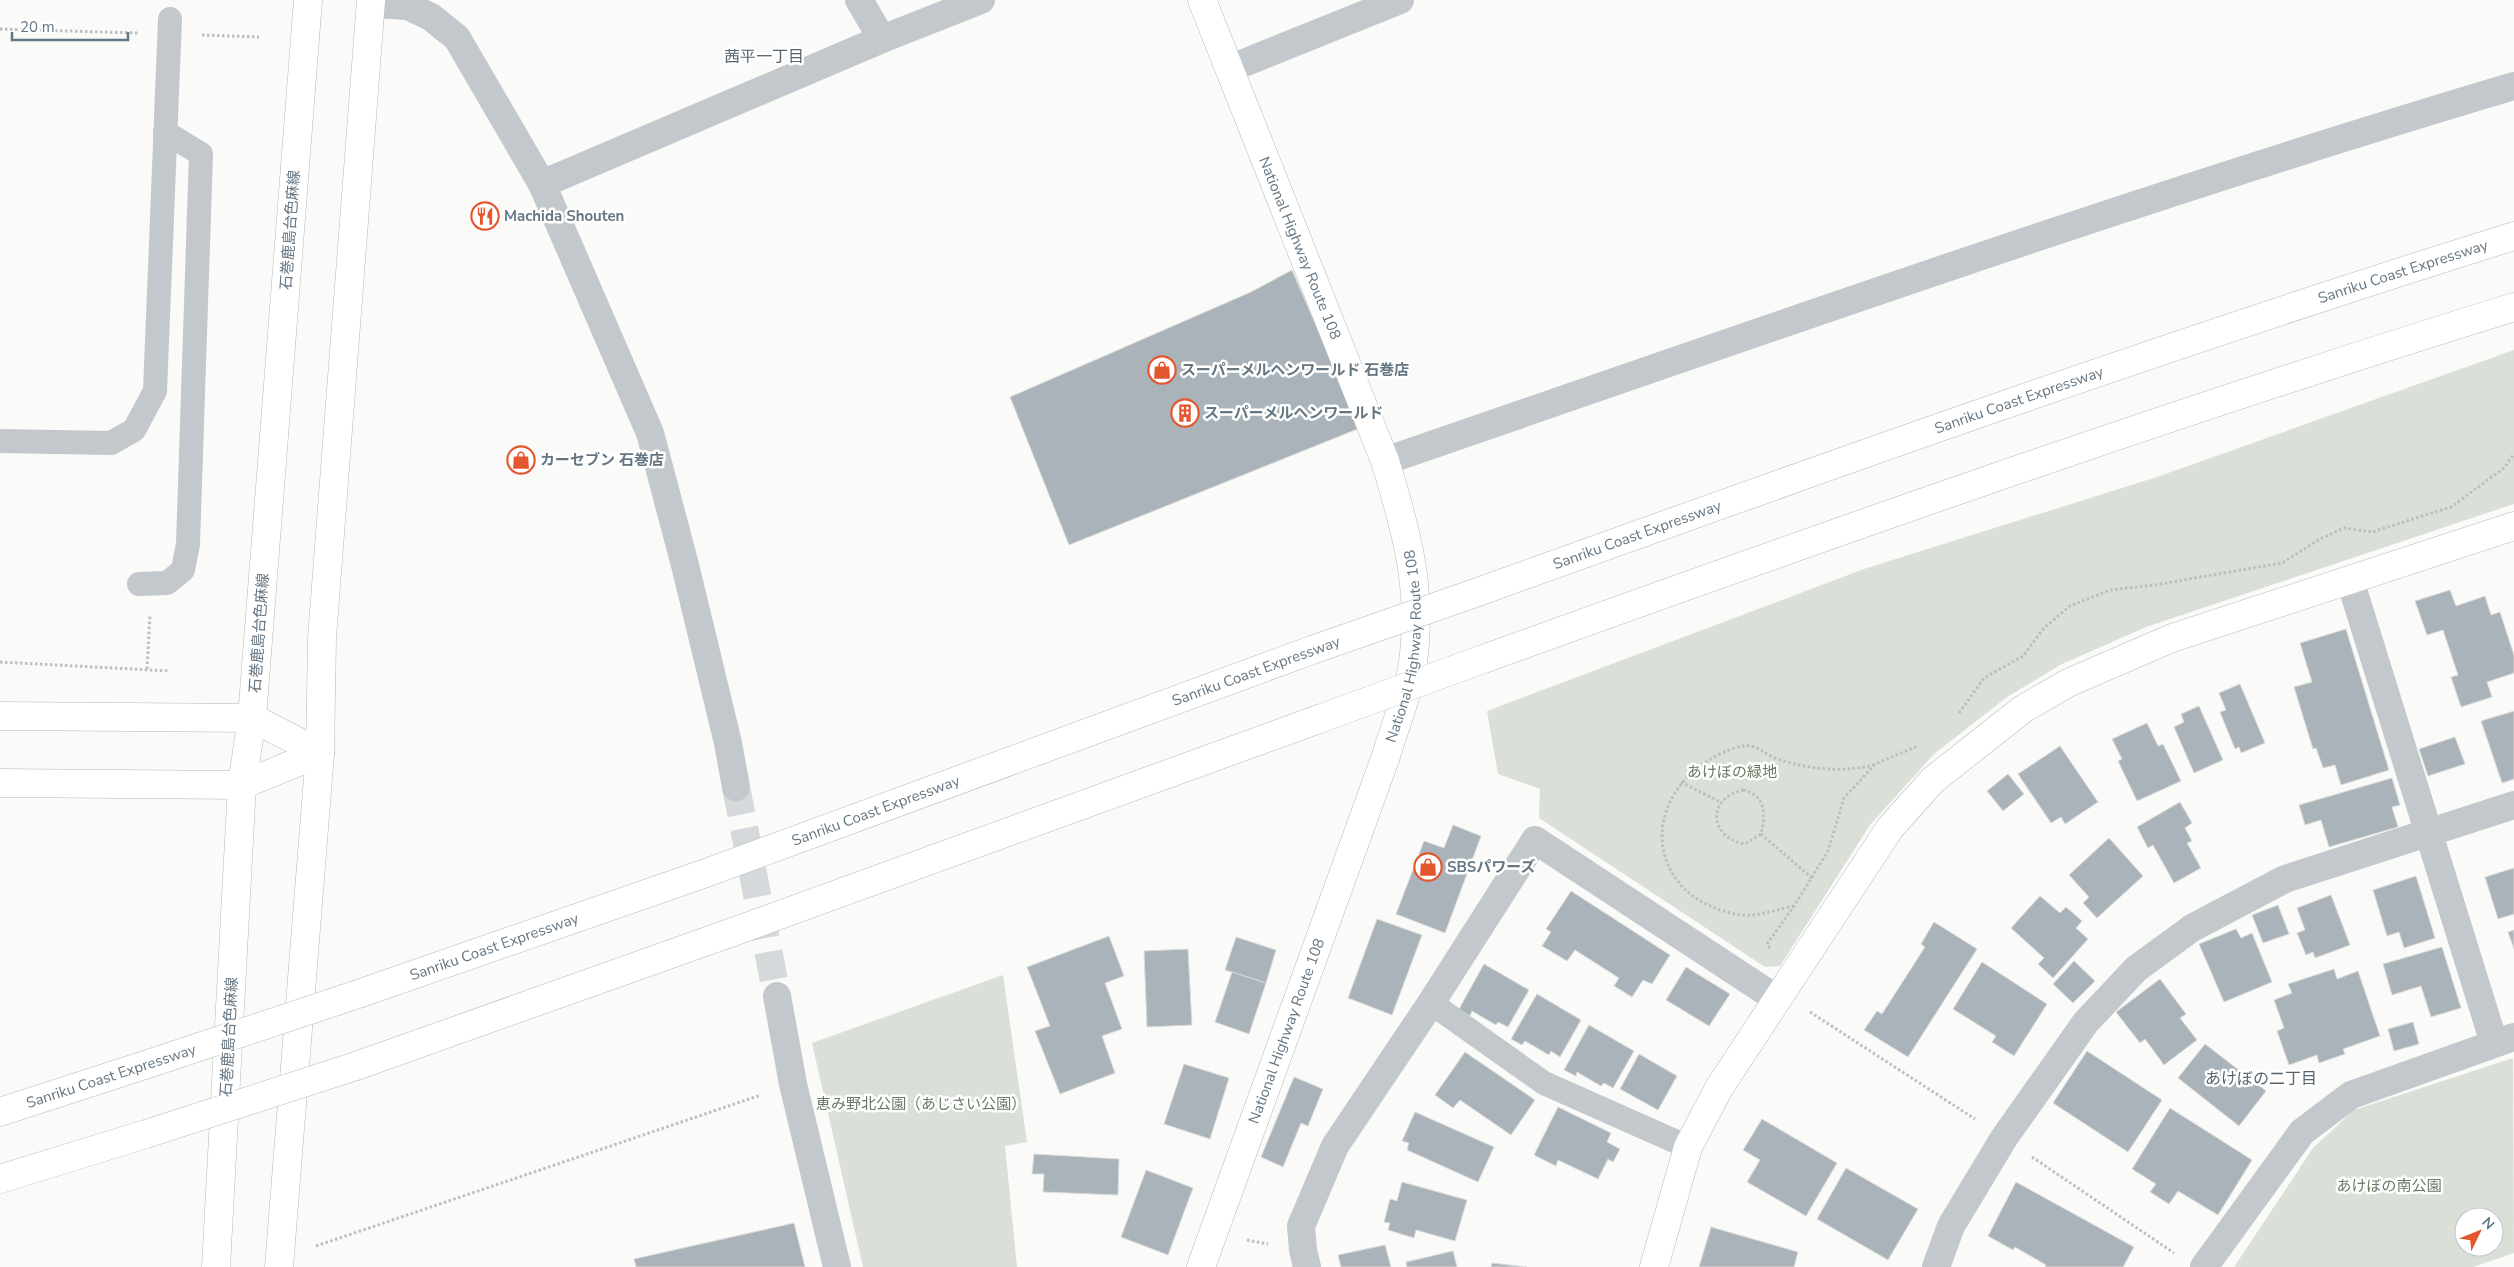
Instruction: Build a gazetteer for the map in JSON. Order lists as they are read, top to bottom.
{
  "streets": {
    "main road": ["石巻鹿島台色麻線", "National Highway Route 108", "Sanriku Coast Expressway"]
  },
  "districts": ["茜平一丁目", "あけぼの二丁目"],
  "parks": ["あけぼの緑地", "恵み野北公園（あじさい公園）", "あけぼの南公園"],
  "places": {
    "restaurant": ["Machida Shouten"],
    "shop": ["スーパーメルヘンワールド 石巻店", "カーセブン 石巻店", "SBSパワーズ"],
    "building": ["スーパーメルヘンワールド"]
  },
  "scale_bar": "20 m",
  "north": "top right"
}
